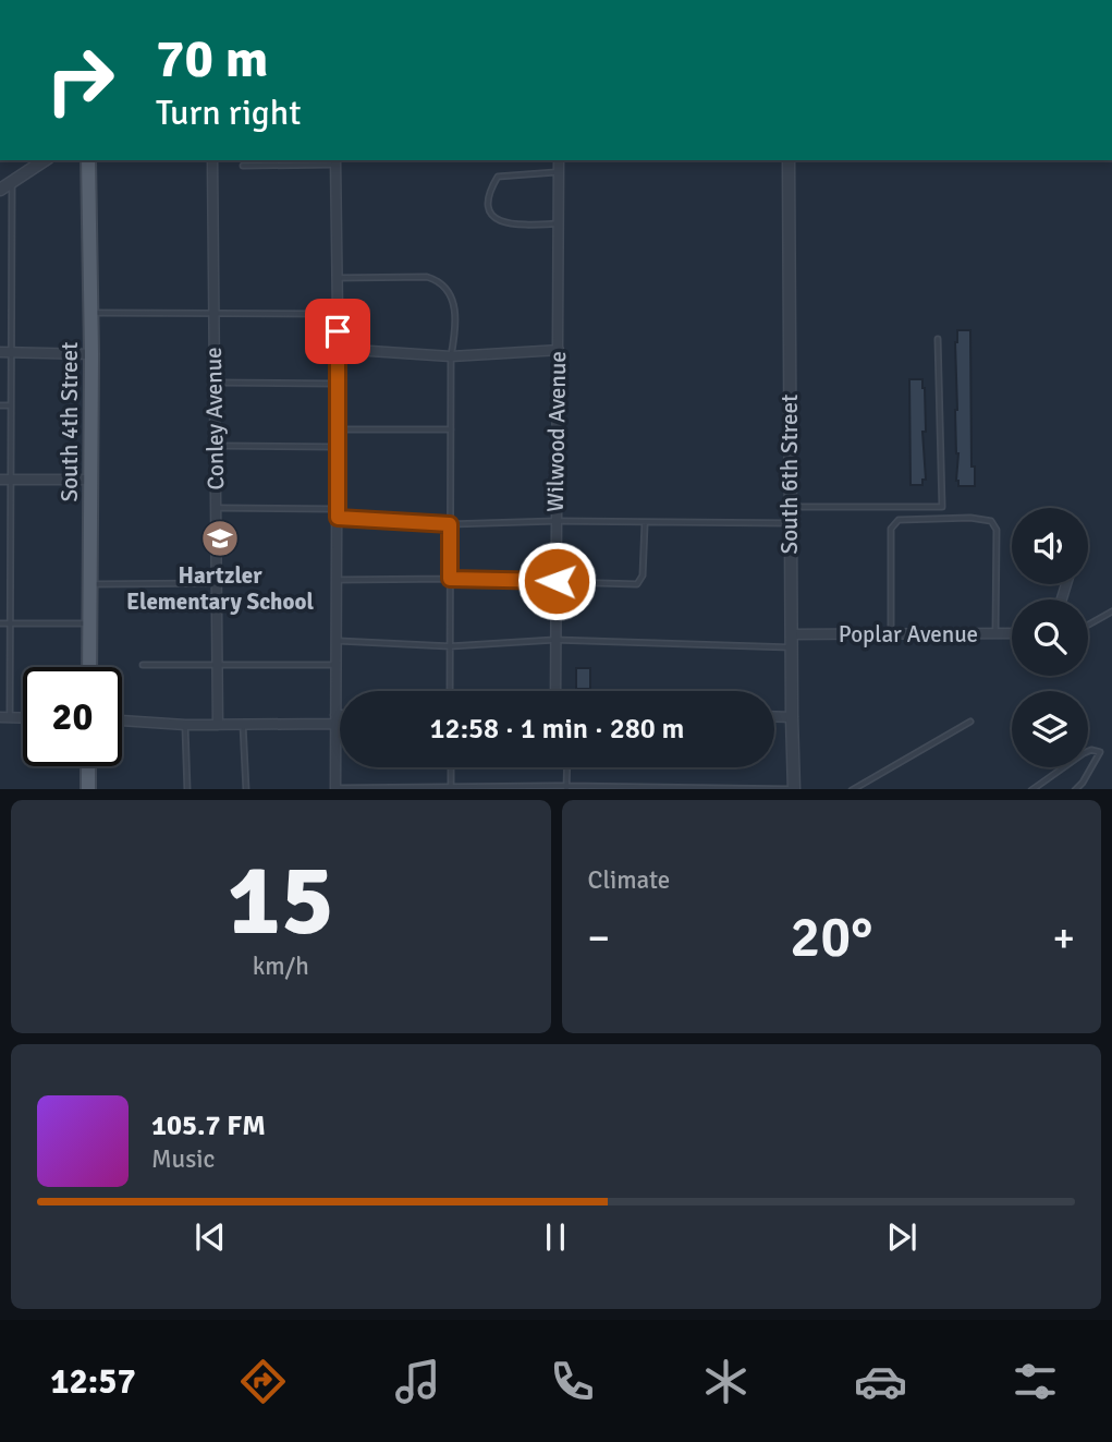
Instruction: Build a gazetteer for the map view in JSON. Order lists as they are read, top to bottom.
{
  "streets": {
    "main road": ["South 4th Street"],
    "street": [
      "Conley Avenue",
      "Wilwood Avenue",
      "South 6th Street",
      "Poplar Avenue"
    ]
  },
  "crossings": [
    ["South 6th Street", "Poplar Avenue"]
  ],
  "places": {
    "school or university": ["Hartzler Elementary School"]
  },
  "page": {
    "turn": ["70 m", "Turn right"],
    "limit": "20",
    "trip": "12:58 · 1 min · 280 m",
    "tile": [
      ["15", "km/h"],
      "Climate"
    ],
    "heat": ["−", "20°", "+"],
    "song": ["105.7 FM", "Music"],
    "tabs": "12:57"
  }
}
